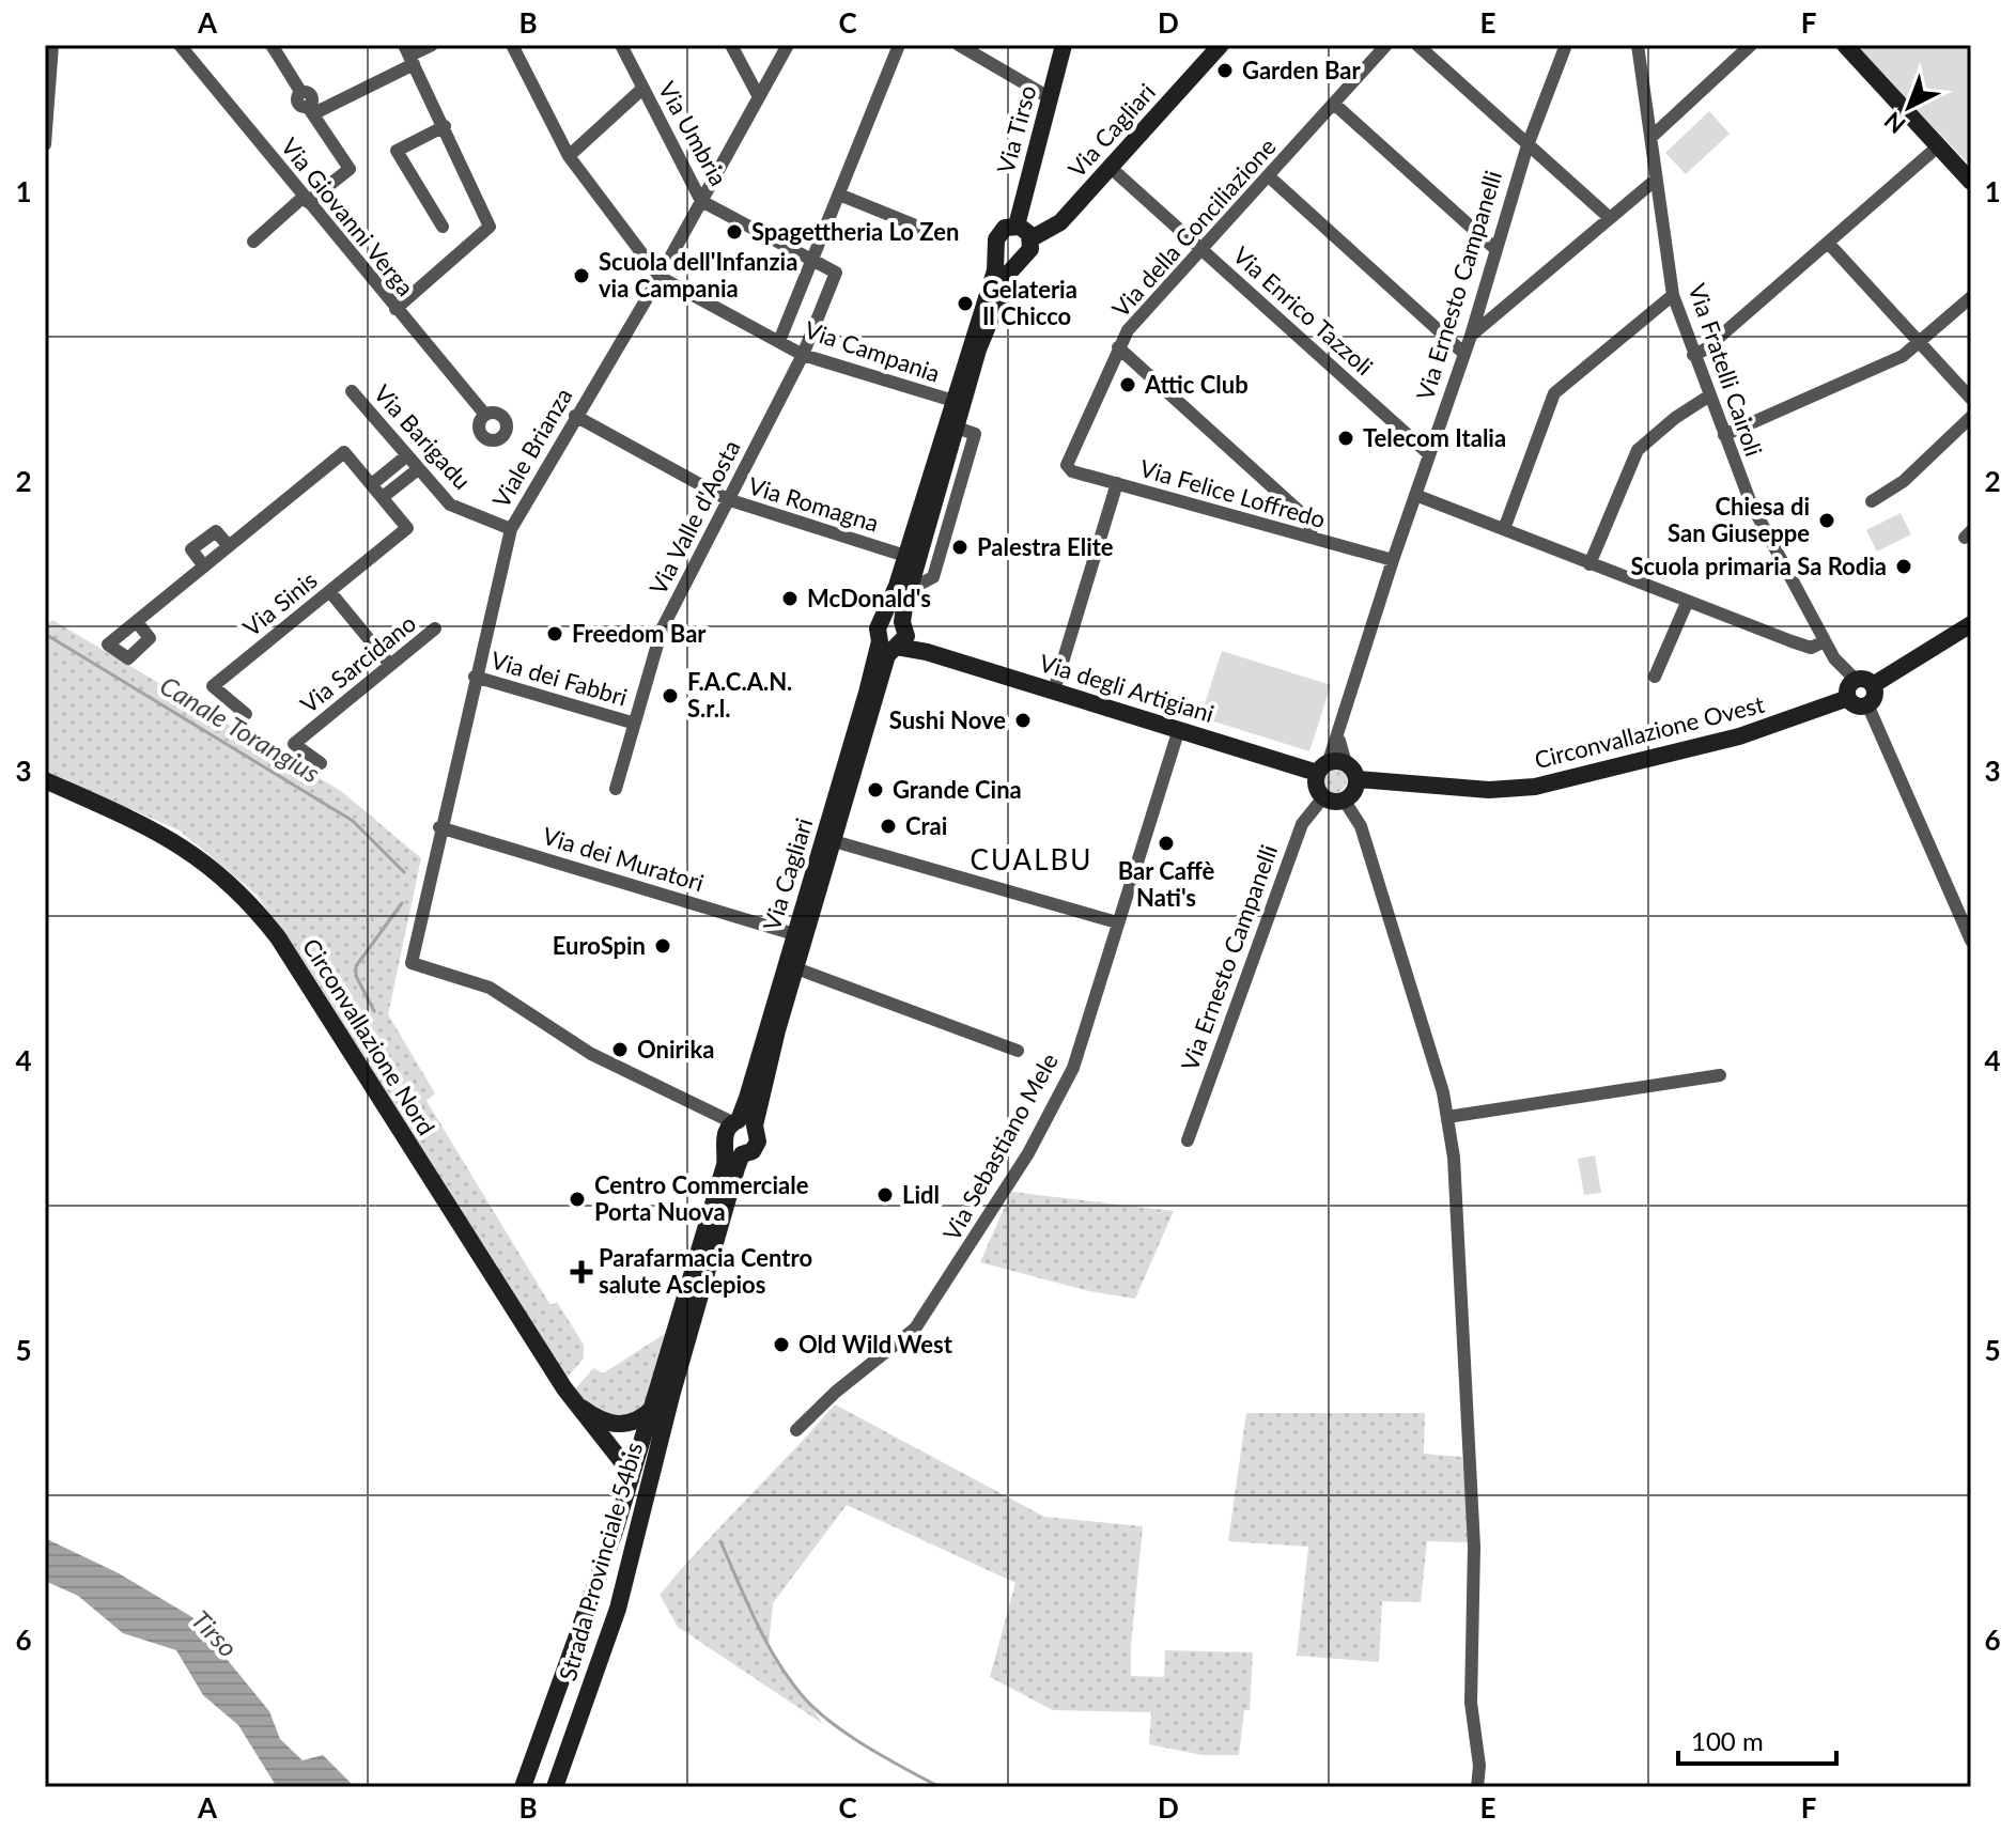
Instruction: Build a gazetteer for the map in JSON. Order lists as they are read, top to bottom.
{
  "streets": {
    "main road": [
      "Via Tirso",
      "Via Cagliari",
      "Via degli Artigiani",
      "Circonvallazione Ovest",
      "Circonvallazione Nord",
      "Strada Provinciale 54bis"
    ],
    "street": [
      "Via Umbria",
      "Via Giovanni Verga",
      "Via della Conciliazione",
      "Via Ernesto Campanelli",
      "Via Enrico Tazzoli",
      "Via Campania",
      "Via Fratelli Cairoli",
      "Via Barigadu",
      "Viale Brianza",
      "Via Felice Loffredo",
      "Via Romagna",
      "Via Valle d'Aosta",
      "Via Sinis",
      "Via Sarcidano",
      "Via dei Fabbri",
      "Via dei Muratori",
      "Via Sebastiano Mele"
    ]
  },
  "crossings": [
    ["Via Tirso", "Via Cagliari"],
    ["Via Cagliari", "Via Enrico Tazzoli"],
    ["Via Cagliari", "Via Campania"],
    ["Via Cagliari", "Viale Brianza"],
    ["Via Cagliari", "Via Romagna"],
    ["Via Cagliari", "Via degli Artigiani"],
    ["Via Cagliari", "Via dei Muratori"],
    ["Via Cagliari", "Circonvallazione Nord"],
    ["Via Cagliari", "Strada Provinciale 54bis"],
    ["Via Umbria", "Viale Brianza"],
    ["Via Umbria", "Via Valle d'Aosta"],
    ["Via della Conciliazione", "Via Enrico Tazzoli"],
    ["Via della Conciliazione", "Via Felice Loffredo"],
    ["Via Ernesto Campanelli", "Via Enrico Tazzoli"],
    ["Via Ernesto Campanelli", "Via Felice Loffredo"],
    ["Via Ernesto Campanelli", "Via degli Artigiani"],
    ["Via Ernesto Campanelli", "Circonvallazione Ovest"],
    ["Via Campania", "Viale Brianza"],
    ["Via Campania", "Via Valle d'Aosta"],
    ["Via Fratelli Cairoli", "Circonvallazione Ovest"],
    ["Via Barigadu", "Viale Brianza"],
    ["Viale Brianza", "Via Romagna"],
    ["Viale Brianza", "Via dei Fabbri"],
    ["Viale Brianza", "Via dei Muratori"],
    ["Via Romagna", "Via Valle d'Aosta"],
    ["Via Valle d'Aosta", "Via dei Fabbri"],
    ["Via degli Artigiani", "Circonvallazione Ovest"],
    ["Via degli Artigiani", "Via Sebastiano Mele"],
    ["Circonvallazione Nord", "Strada Provinciale 54bis"]
  ],
  "districts": ["CUALBU"],
  "water": ["Canale Torangius", "Tirso"],
  "places": {
    "other": [
      "Garden Bar",
      "Spagettheria Lo Zen",
      "Scuola dell'Infanzia via Campania",
      "Gelateria Il Chicco",
      "Attic Club",
      "Telecom Italia",
      "Chiesa di San Giuseppe",
      "Palestra Elite",
      "Scuola primaria Sa Rodia",
      "McDonald's",
      "Freedom Bar",
      "F.A.C.A.N. S.r.l.",
      "Sushi Nove",
      "Grande Cina",
      "Crai",
      "Bar Caffè Nati's",
      "EuroSpin",
      "Onirika",
      "Lidl",
      "Centro Commerciale Porta Nuova",
      "Old Wild West"
    ],
    "health": ["Parafarmacia Centro salute Asclepios"]
  },
  "scale_bar": "100 m",
  "north": "bottom left",
  "grid": {
    "columns": [
      "A",
      "B",
      "C",
      "D",
      "E",
      "F"
    ],
    "rows": [
      "1",
      "2",
      "3",
      "4",
      "5",
      "6"
    ]
  }
}
